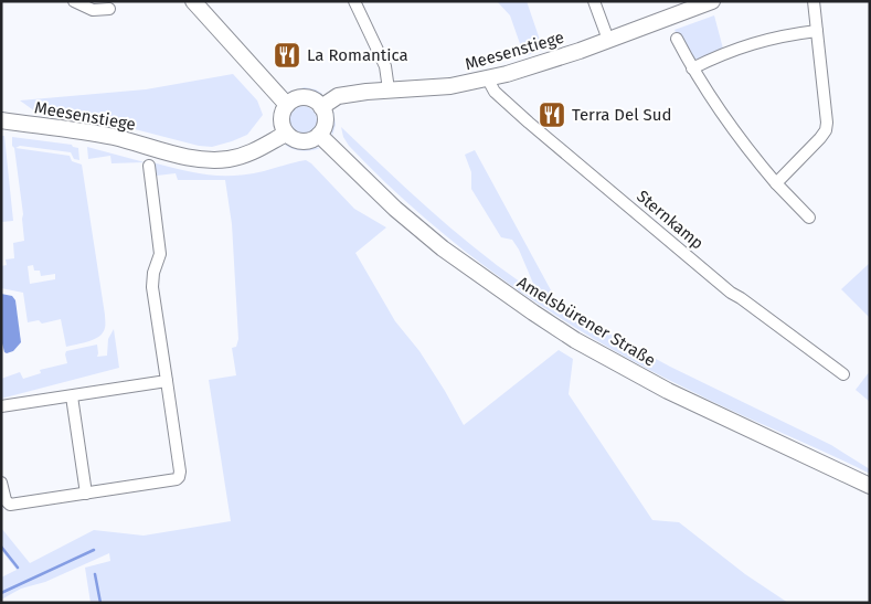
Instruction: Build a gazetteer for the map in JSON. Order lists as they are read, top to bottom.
{
  "streets": {
    "street": ["Meesenstiege", "Sternkamp", "Amelsbürener Straße"]
  },
  "crossings": [
    ["Meesenstiege", "Sternkamp"],
    ["Meesenstiege", "Amelsbürener Straße"]
  ],
  "places": {
    "restaurant": ["La Romantica", "Terra Del Sud"]
  }
}
